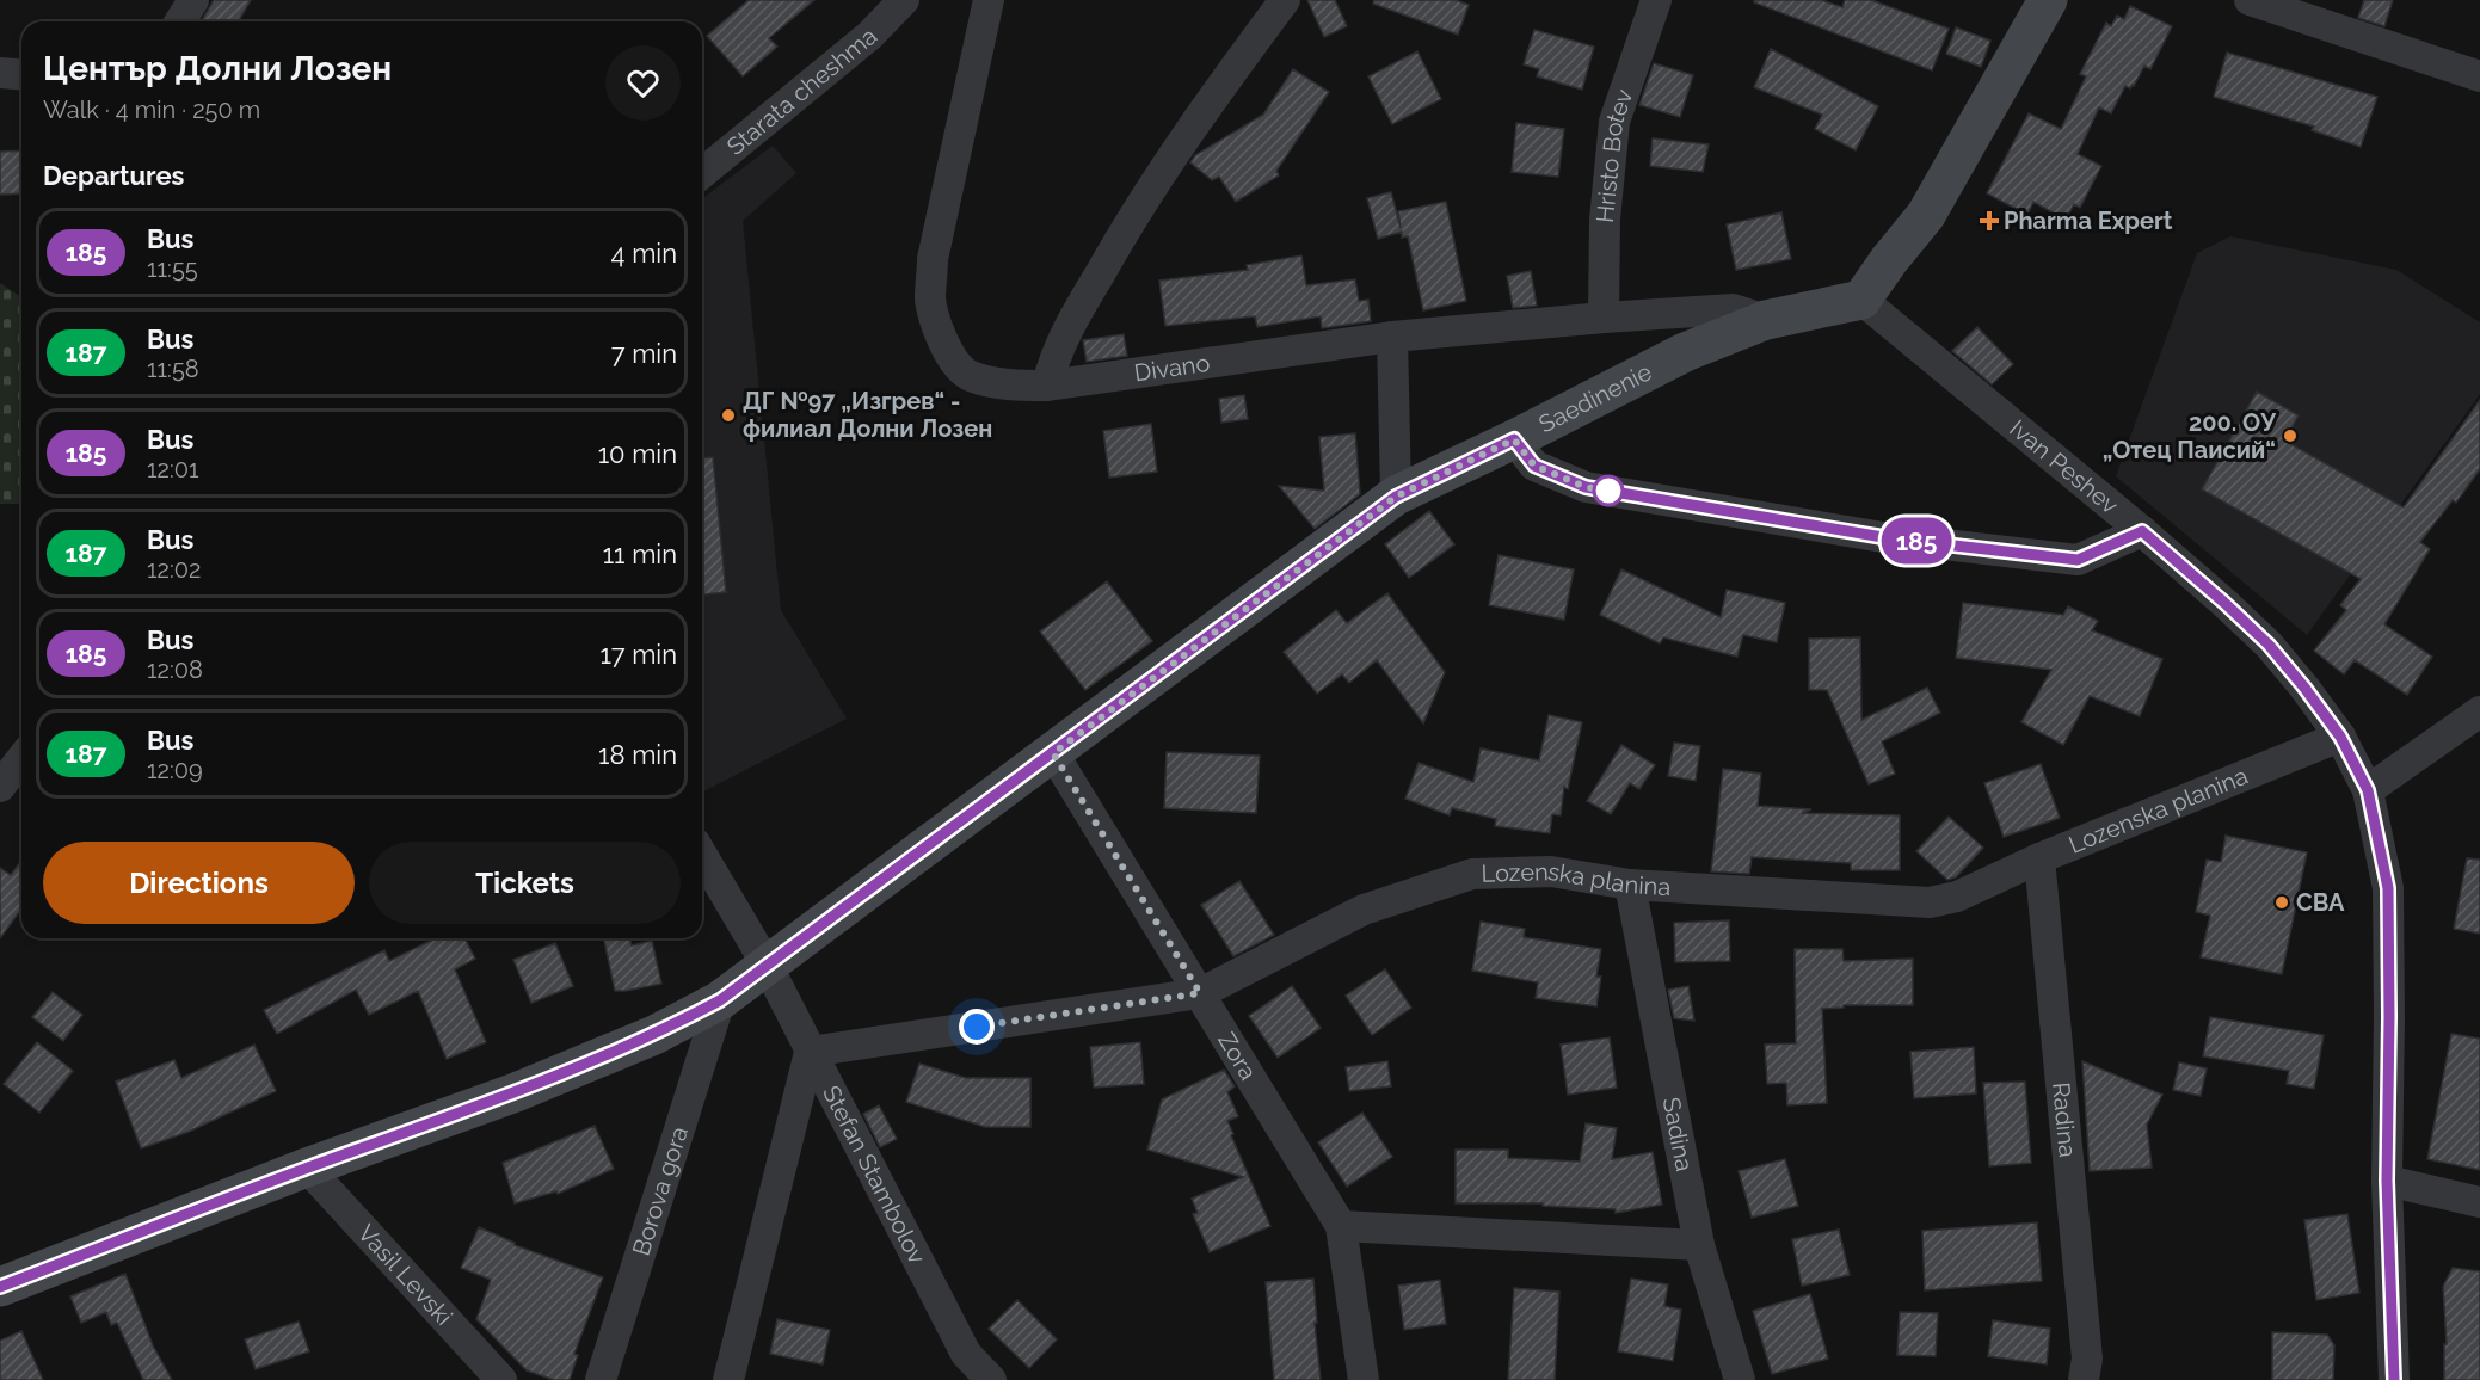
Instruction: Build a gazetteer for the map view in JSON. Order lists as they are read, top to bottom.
{
  "streets": {
    "street": [
      "Starata cheshma",
      "Hristo Botev",
      "Divano",
      "Saedinenie",
      "Ivan Peshev",
      "Lozenska planina",
      "Zora",
      "Radina",
      "Sadina",
      "Stefan Stambolov",
      "Borova gora",
      "Vasil Levski"
    ]
  },
  "crossings": [
    ["Hristo Botev", "Divano"],
    ["Divano", "Saedinenie"],
    ["Saedinenie", "Ivan Peshev"],
    ["Saedinenie", "Zora"],
    ["Saedinenie", "Stefan Stambolov"],
    ["Saedinenie", "Borova gora"],
    ["Saedinenie", "Vasil Levski"],
    ["Ivan Peshev", "Lozenska planina"],
    ["Lozenska planina", "Zora"],
    ["Lozenska planina", "Radina"],
    ["Lozenska planina", "Sadina"],
    ["Lozenska planina", "Stefan Stambolov"]
  ],
  "places": {
    "health": ["Pharma Expert"],
    "other": ["ДГ №97 „Изгрев“ - филиал Долни Лозен", "200. ОУ „Отец Паисий“", "CBA"]
  },
  "lines": ["bus line 185"],
  "page": {
    "on_map": "185",
    "heading": [
      ["Център Долни Лозен", "Walk · 4 min · 250 m"],
      "Departures"
    ],
    "list": [
      {
        "mark": "185",
        "name": "Bus",
        "note": "11:55",
        "value": "4 min"
      },
      {
        "mark": "187",
        "name": "Bus",
        "note": "11:58",
        "value": "7 min"
      },
      {
        "mark": "185",
        "name": "Bus",
        "note": "12:01",
        "value": "10 min"
      },
      {
        "mark": "187",
        "name": "Bus",
        "note": "12:02",
        "value": "11 min"
      },
      {
        "mark": "185",
        "name": "Bus",
        "note": "12:08",
        "value": "17 min"
      },
      {
        "mark": "187",
        "name": "Bus",
        "note": "12:09",
        "value": "18 min"
      }
    ],
    "buttons": ["Directions", "Tickets"]
  }
}
